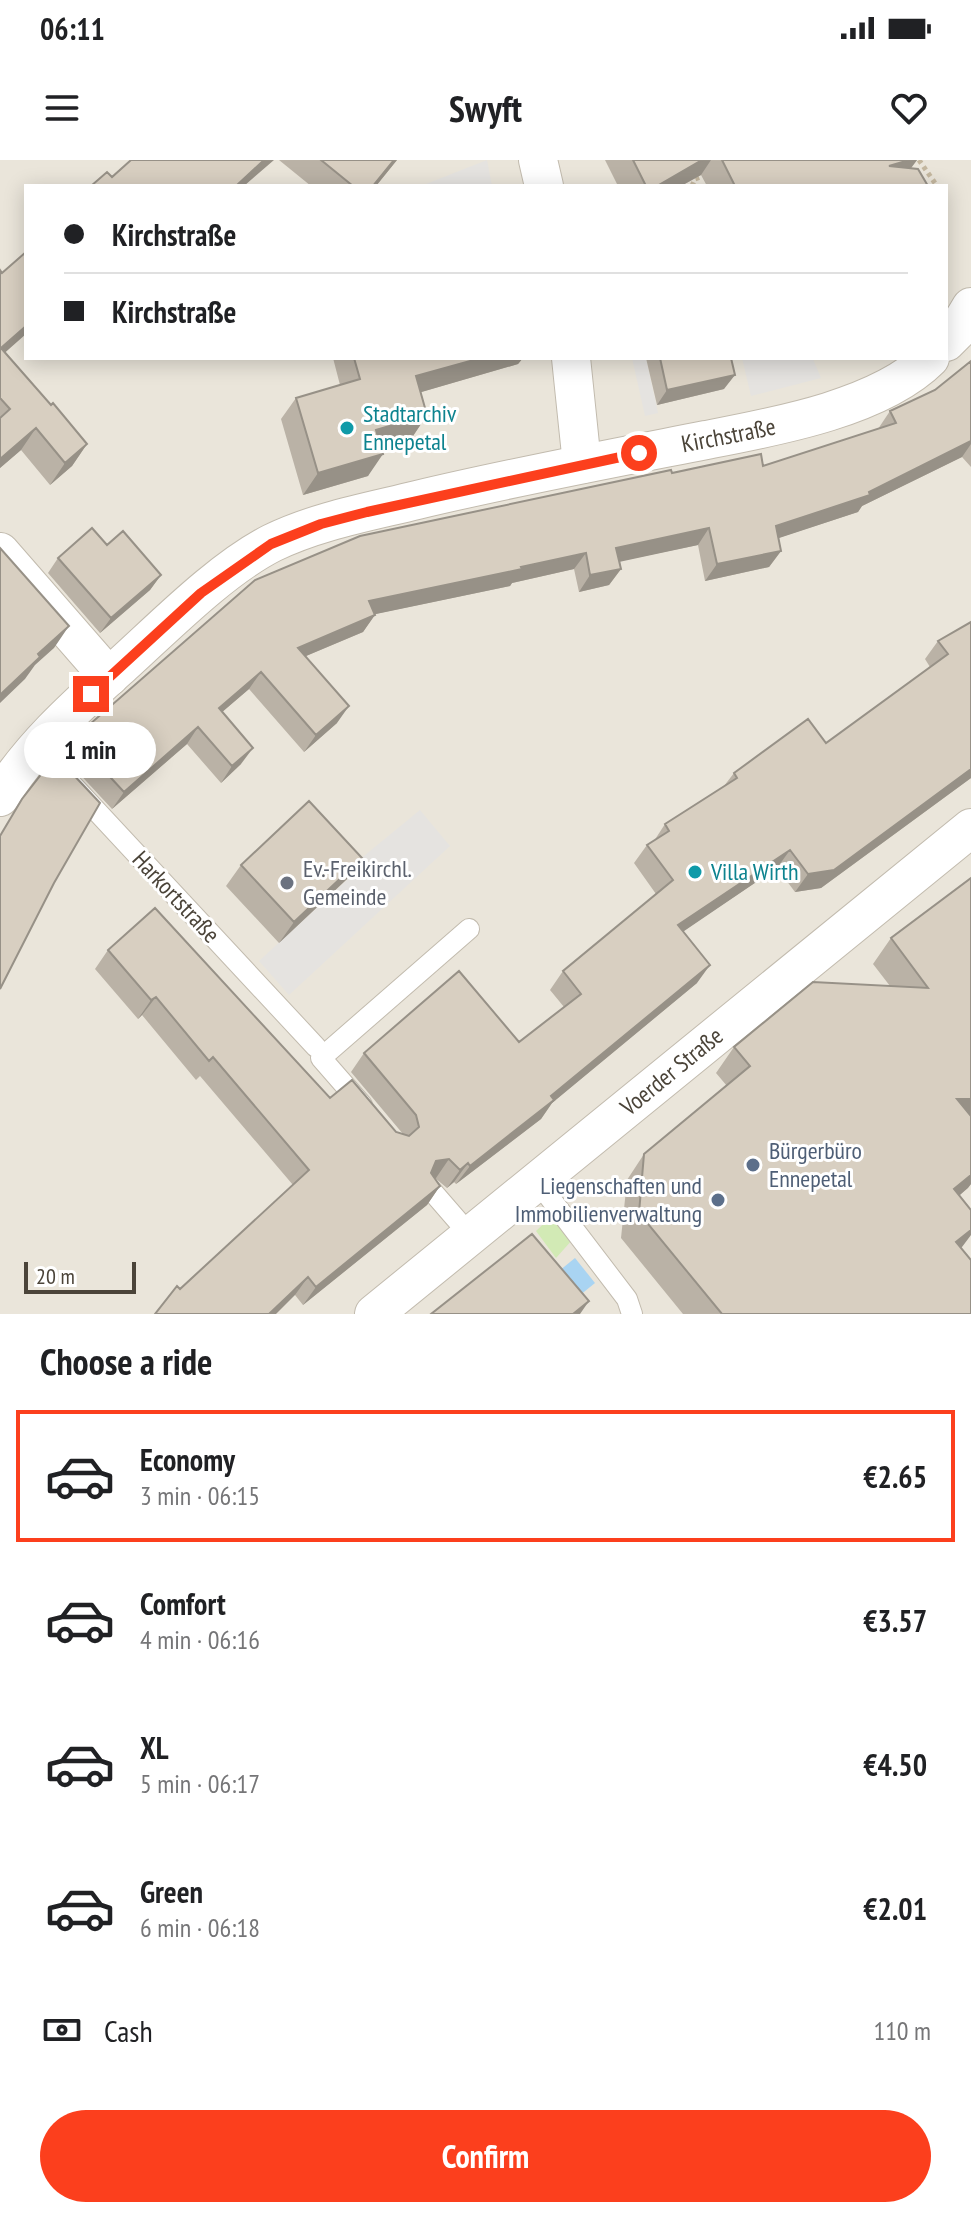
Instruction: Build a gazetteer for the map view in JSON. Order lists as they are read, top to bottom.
{
  "streets": {
    "street": ["Kirchstraße", "Voerder Straße"],
    "lane": ["Harkortstraße"]
  },
  "crossings": [
    ["Kirchstraße", "Harkortstraße"]
  ],
  "places": [
    "Stadtarchiv Ennepetal",
    "Villa Wirth",
    "Ev.-Freikirchl. Gemeinde",
    "Bürgerbüro Ennepetal",
    "Liegenschaften und Immobilienverwaltung"
  ],
  "scale_bar": "20 m",
  "page": {
    "status": "06:11",
    "header": "Swyft",
    "banner": ["Kirchstraße", "Kirchstraße"],
    "bubble": "1 min",
    "scale": "20 m",
    "heading": "Choose a ride",
    "list": [
      {
        "name": "Economy",
        "note": "3 min · 06:15",
        "value": "€2.65"
      },
      {
        "name": "Comfort",
        "note": "4 min · 06:16",
        "value": "€3.57"
      },
      {
        "name": "XL",
        "note": "5 min · 06:17",
        "value": "€4.50"
      },
      {
        "name": "Green",
        "note": "6 min · 06:18",
        "value": "€2.01"
      }
    ],
    "pay": ["Cash", "110 m"],
    "buttons": "Confirm"
  }
}
